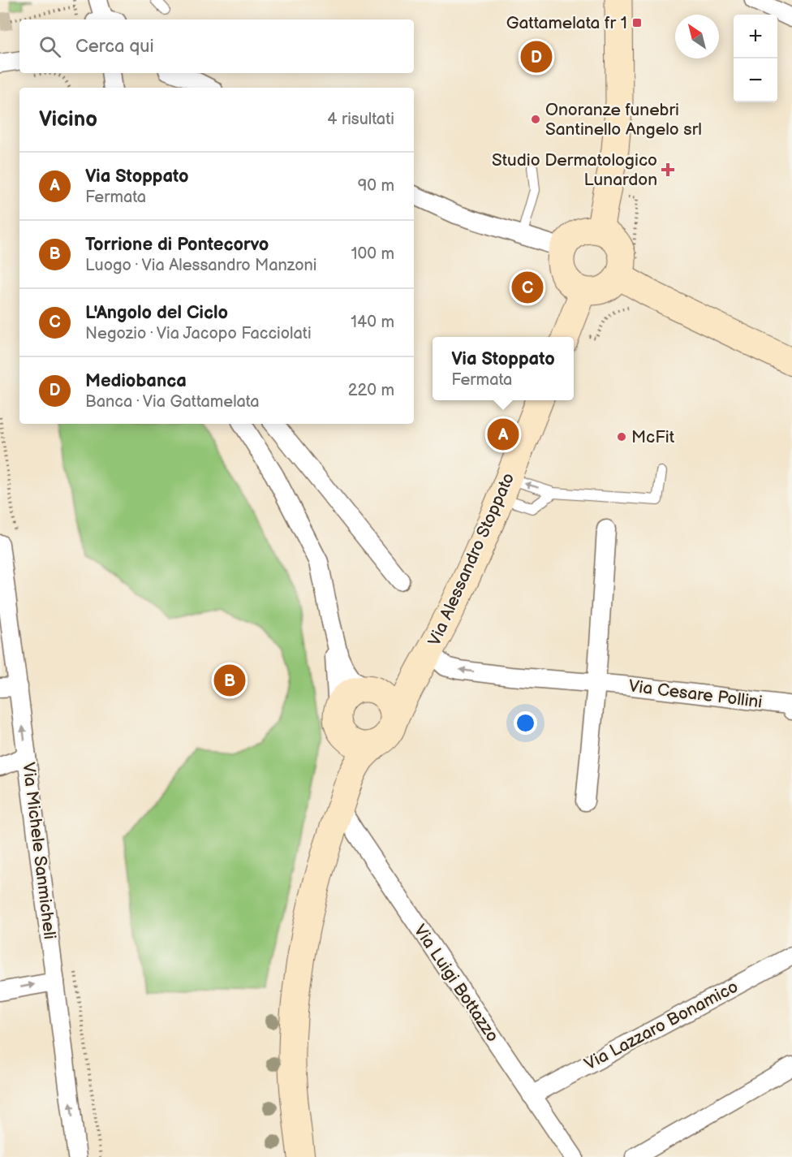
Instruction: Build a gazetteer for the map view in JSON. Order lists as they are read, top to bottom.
{
  "streets": {
    "main road": ["Via Alessandro Stoppato"],
    "street": [
      "Via Cesare Pollini",
      "Via Michele Sanmicheli",
      "Via Luigi Bottazzo",
      "Via Lazzaro Bonamico"
    ]
  },
  "crossings": [
    ["Via Alessandro Stoppato", "Via Cesare Pollini"],
    ["Via Alessandro Stoppato", "Via Luigi Bottazzo"],
    ["Via Luigi Bottazzo", "Via Lazzaro Bonamico"]
  ],
  "one_way": ["Via Cesare Pollini", "Via Michele Sanmicheli"],
  "places": {
    "transit": ["Gattamelata fr 1"],
    "other": ["Onoranze funebri Santinello Angelo srl", "McFit"],
    "health": ["Studio Dermatologico Lunardon"]
  },
  "north": "top left",
  "page": {
    "map_buttons": ["+", "−"],
    "search": "Cerca qui",
    "pins": [
      "D",
      "C",
      "A",
      "B"
    ],
    "heading": ["Vicino", "4 risultati"],
    "list": [
      {
        "mark": "A",
        "name": "Via Stoppato",
        "note": "Fermata",
        "value": "90 m"
      },
      {
        "mark": "B",
        "name": "Torrione di Pontecorvo",
        "note": "Luogo · Via Alessandro Manzoni",
        "value": "100 m"
      },
      {
        "mark": "C",
        "name": "L'Angolo del Ciclo",
        "note": "Negozio · Via Jacopo Facciolati",
        "value": "140 m"
      },
      {
        "mark": "D",
        "name": "Mediobanca",
        "note": "Banca · Via Gattamelata",
        "value": "220 m"
      }
    ],
    "popup": ["Via Stoppato", "Fermata"]
  }
}
